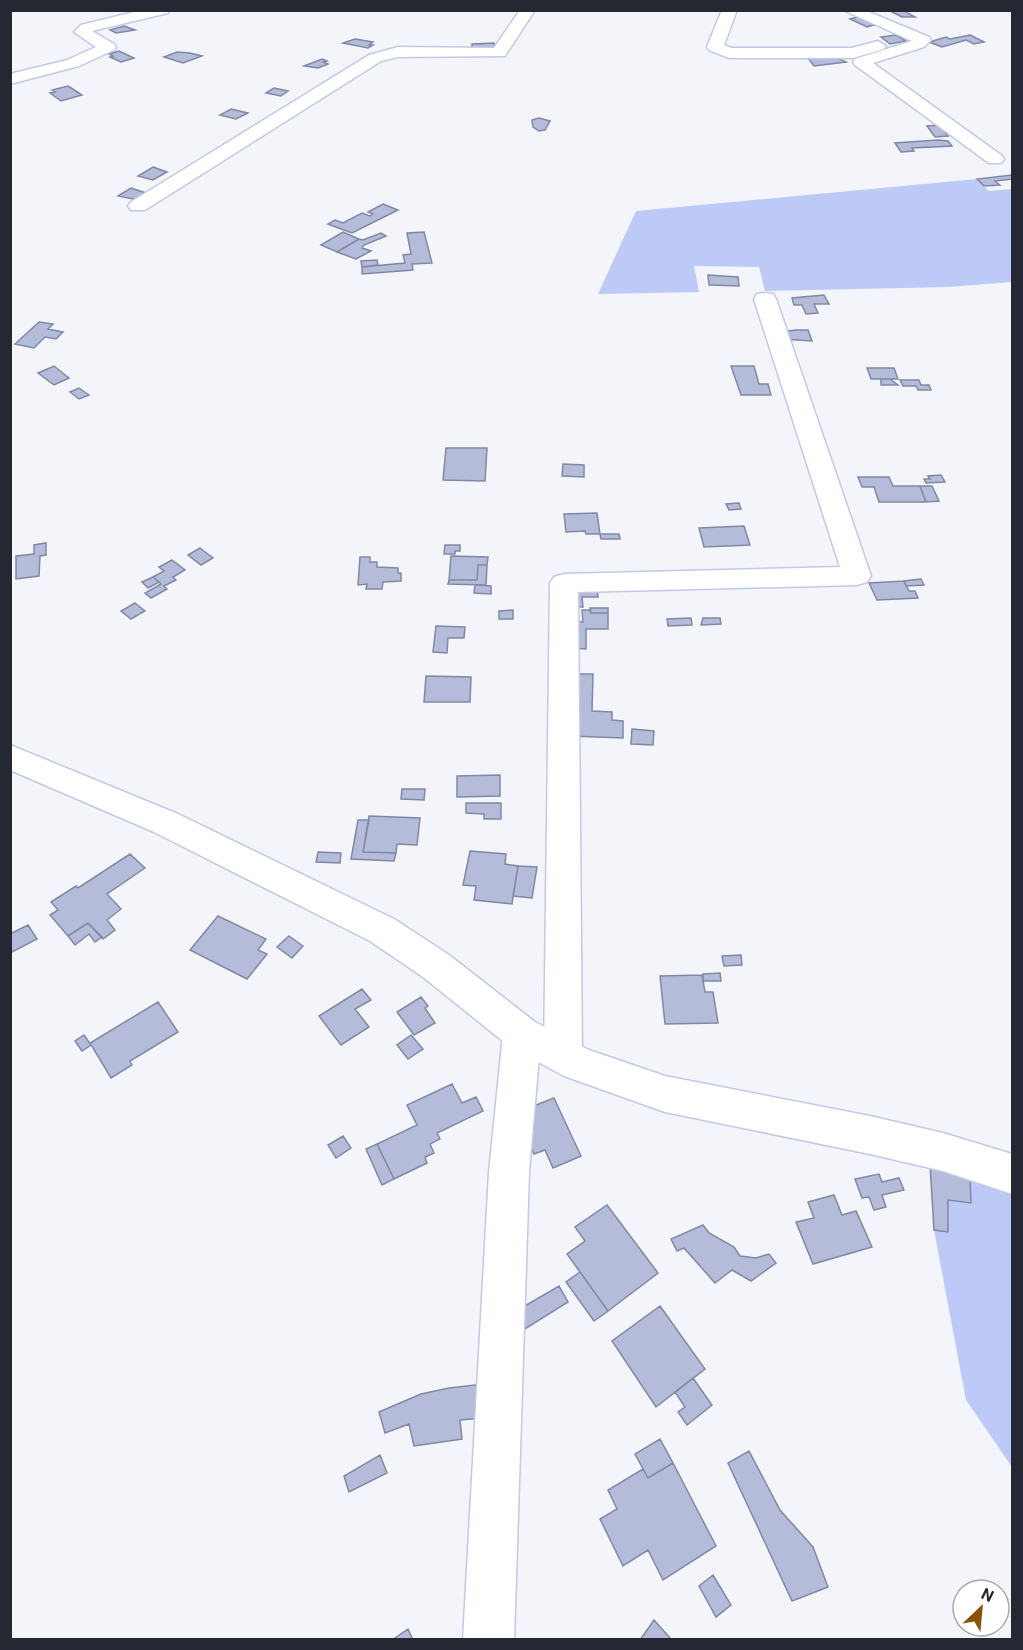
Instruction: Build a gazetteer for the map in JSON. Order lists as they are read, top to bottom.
{
  "north": "top right"
}
